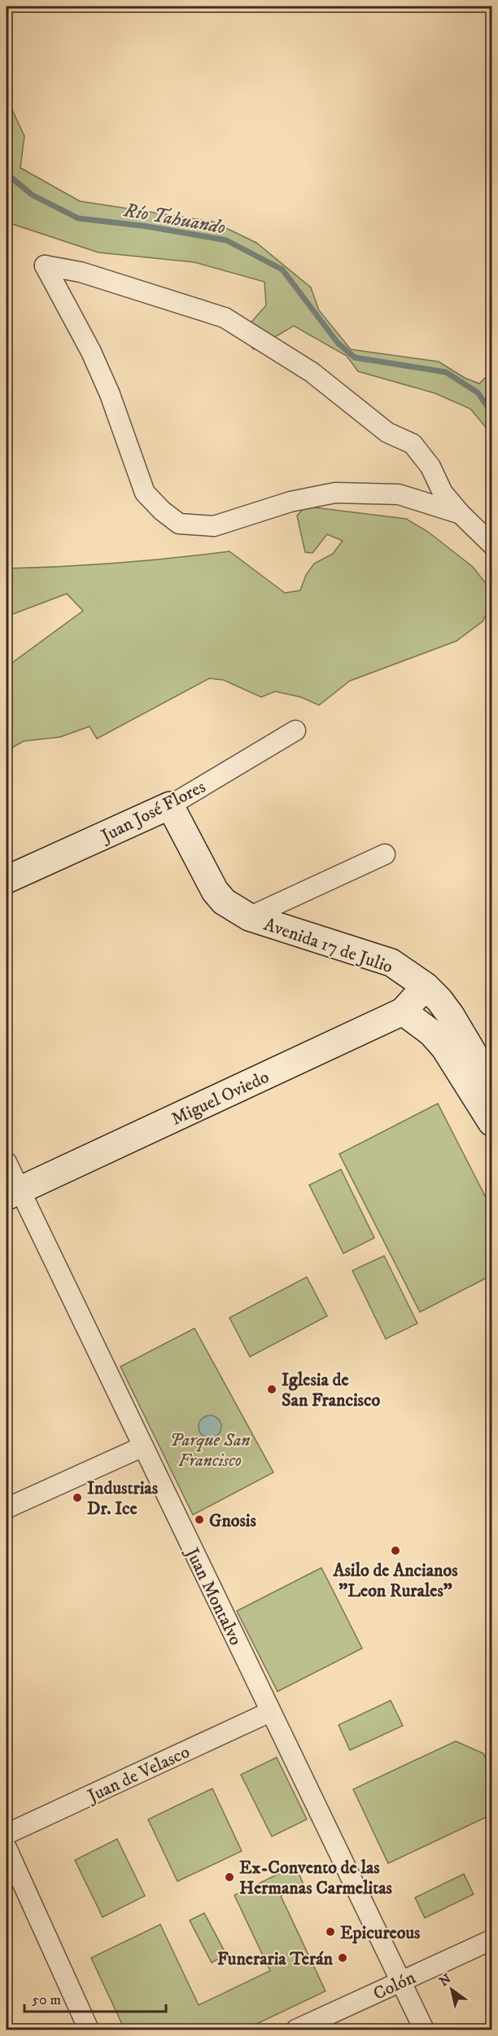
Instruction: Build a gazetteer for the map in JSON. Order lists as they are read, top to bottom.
{
  "streets": {
    "street": [
      "Juan José Flores",
      "Avenida 17 de Julio",
      "Miguel Oviedo",
      "Juan Montalvo",
      "Juan de Velasco",
      "Colón"
    ]
  },
  "crossings": [
    ["Juan José Flores", "Avenida 17 de Julio"],
    ["Avenida 17 de Julio", "Miguel Oviedo"],
    ["Miguel Oviedo", "Juan Montalvo"],
    ["Juan Montalvo", "Juan de Velasco"],
    ["Juan Montalvo", "Colón"]
  ],
  "water": ["Río Tahuando"],
  "parks": ["Parque San Francisco"],
  "places": [
    "Iglesia de San Francisco",
    "Industrias Dr. Ice",
    "Gnosis",
    "Asilo de Ancianos \"Leon Rurales\"",
    "Ex-Convento de las Hermanas Carmelitas",
    "Epicureous",
    "Funeraria Terán"
  ],
  "scale_bar": "50 m",
  "north": "top left"
}
